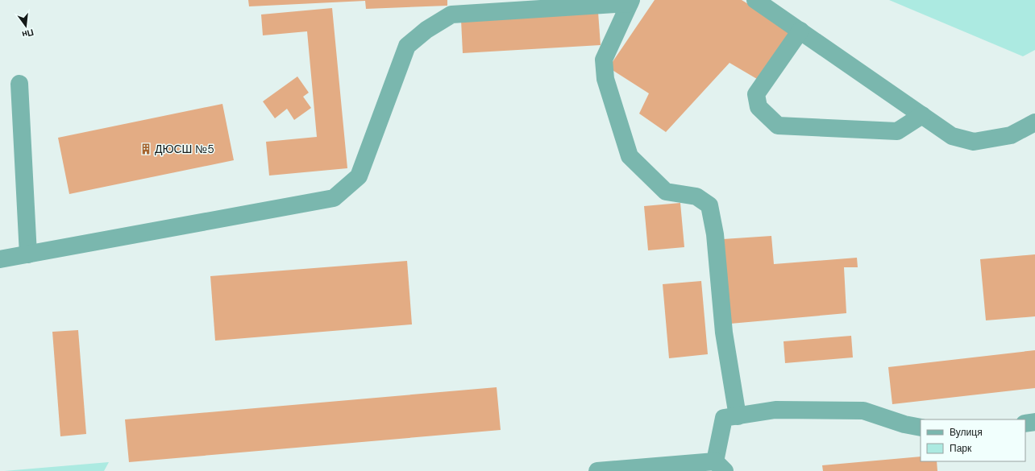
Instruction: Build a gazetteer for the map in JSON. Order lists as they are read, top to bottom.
{
  "places": {
    "building": ["ДЮСШ №5"]
  },
  "legend": ["Вулиця", "Парк"],
  "north": "bottom"
}
